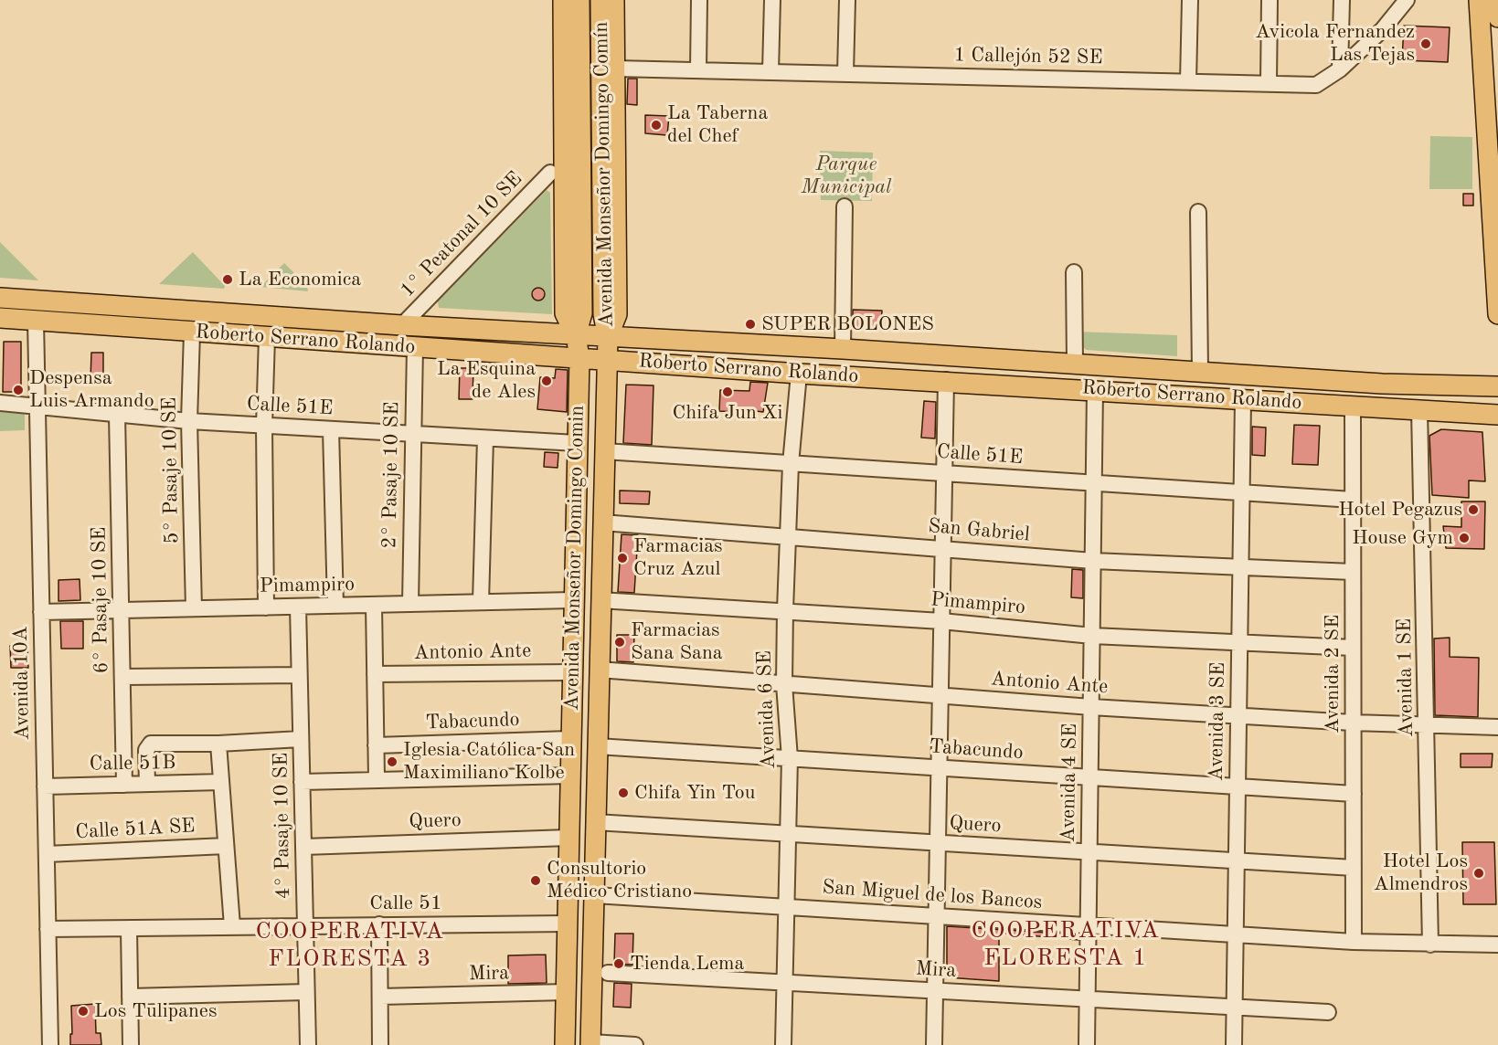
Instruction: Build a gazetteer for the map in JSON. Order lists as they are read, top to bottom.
{
  "streets": {
    "main road": ["Avenida Monseñor Domingo Comín", "Roberto Serrano Rolando", "Avenida Monseñor Domingo Comin"],
    "street": [
      "1 Callejón 52 SE",
      "1° Peatonal 10 SE",
      "Calle 51E",
      "5° Pasaje 10 SE",
      "2° Pasaje 10 SE",
      "San Gabriel",
      "Pimampiro",
      "6° Pasaje 10 SE",
      "Antonio Ante",
      "Avenida 2 SE",
      "Avenida 1 SE",
      "Avenida 10A",
      "Avenida 6 SE",
      "Tabacundo",
      "Avenida 3 SE",
      "Calle 51B",
      "Avenida 4 SE",
      "Quero",
      "4° Pasaje 10 SE",
      "Calle 51A SE",
      "San Miguel de los Bancos",
      "Calle 51",
      "Mira"
    ]
  },
  "crossings": [
    ["1 Callejón 52 SE", "Avenida Monseñor Domingo Comín"],
    ["Avenida Monseñor Domingo Comín", "Roberto Serrano Rolando"],
    ["Avenida Monseñor Domingo Comín", "Avenida Monseñor Domingo Comin"],
    ["1° Peatonal 10 SE", "Roberto Serrano Rolando"],
    ["Roberto Serrano Rolando", "5° Pasaje 10 SE"],
    ["Roberto Serrano Rolando", "2° Pasaje 10 SE"],
    ["Roberto Serrano Rolando", "Avenida Monseñor Domingo Comin"],
    ["Roberto Serrano Rolando", "Avenida 2 SE"],
    ["Roberto Serrano Rolando", "Avenida 1 SE"],
    ["Roberto Serrano Rolando", "Avenida 10A"],
    ["Roberto Serrano Rolando", "Avenida 6 SE"],
    ["Roberto Serrano Rolando", "Avenida 3 SE"],
    ["Roberto Serrano Rolando", "Avenida 4 SE"],
    ["Calle 51E", "5° Pasaje 10 SE"],
    ["Calle 51E", "2° Pasaje 10 SE"],
    ["Calle 51E", "Avenida Monseñor Domingo Comin"],
    ["Calle 51E", "6° Pasaje 10 SE"],
    ["Calle 51E", "Avenida 2 SE"],
    ["Calle 51E", "Avenida 10A"],
    ["Calle 51E", "Avenida 6 SE"],
    ["Calle 51E", "Avenida 3 SE"],
    ["Calle 51E", "Avenida 4 SE"],
    ["5° Pasaje 10 SE", "Pimampiro"],
    ["2° Pasaje 10 SE", "Pimampiro"],
    ["San Gabriel", "Avenida Monseñor Domingo Comin"],
    ["San Gabriel", "Avenida 2 SE"],
    ["San Gabriel", "Avenida 6 SE"],
    ["San Gabriel", "Avenida 3 SE"],
    ["San Gabriel", "Avenida 4 SE"],
    ["Avenida Monseñor Domingo Comin", "Pimampiro"],
    ["Avenida Monseñor Domingo Comin", "Antonio Ante"],
    ["Avenida Monseñor Domingo Comin", "Tabacundo"],
    ["Avenida Monseñor Domingo Comin", "Quero"],
    ["Avenida Monseñor Domingo Comin", "San Miguel de los Bancos"],
    ["Avenida Monseñor Domingo Comin", "Calle 51"],
    ["Avenida Monseñor Domingo Comin", "Mira"],
    ["Pimampiro", "6° Pasaje 10 SE"],
    ["Pimampiro", "Avenida 2 SE"],
    ["Pimampiro", "Avenida 10A"],
    ["Pimampiro", "Avenida 6 SE"],
    ["Pimampiro", "Avenida 3 SE"],
    ["Pimampiro", "Avenida 4 SE"],
    ["Pimampiro", "4° Pasaje 10 SE"],
    ["6° Pasaje 10 SE", "Calle 51B"],
    ["Antonio Ante", "Avenida 2 SE"],
    ["Antonio Ante", "Avenida 1 SE"],
    ["Antonio Ante", "Avenida 6 SE"],
    ["Antonio Ante", "Avenida 3 SE"],
    ["Antonio Ante", "Avenida 4 SE"],
    ["Avenida 2 SE", "Tabacundo"],
    ["Avenida 2 SE", "Quero"],
    ["Avenida 2 SE", "San Miguel de los Bancos"],
    ["Avenida 1 SE", "San Miguel de los Bancos"],
    ["Avenida 10A", "Calle 51B"],
    ["Avenida 10A", "Calle 51A SE"],
    ["Avenida 10A", "Calle 51"],
    ["Avenida 6 SE", "Tabacundo"],
    ["Avenida 6 SE", "Quero"],
    ["Avenida 6 SE", "San Miguel de los Bancos"],
    ["Avenida 6 SE", "Mira"],
    ["Tabacundo", "Avenida 3 SE"],
    ["Tabacundo", "Avenida 4 SE"],
    ["Avenida 3 SE", "Quero"],
    ["Avenida 3 SE", "San Miguel de los Bancos"],
    ["Avenida 3 SE", "Mira"],
    ["Avenida 4 SE", "Quero"],
    ["Avenida 4 SE", "San Miguel de los Bancos"],
    ["Avenida 4 SE", "Mira"],
    ["Quero", "4° Pasaje 10 SE"],
    ["4° Pasaje 10 SE", "Calle 51"]
  ],
  "districts": ["COOPERATIVA FLORESTA 1", "COOPERATIVA FLORESTA 3"],
  "parks": ["Parque Municipal"],
  "places": [
    "Avicola Fernandez Las Tejas",
    "La Taberna del Chef",
    "La Economica",
    "SUPER BOLONES",
    "La Esquina de Ales",
    "Despensa Luis Armando",
    "Chifa Jun Xi",
    "Hotel Pegazus",
    "House Gym",
    "Farmacias Cruz Azul",
    "Farmacias Sana Sana",
    "Iglesia Católica San Maximiliano Kolbe",
    "Chifa Yin Tou",
    "Hotel Los Almendros",
    "Consultorio Médico Cristiano",
    "Tienda Lema",
    "Los Tulipanes"
  ]
}
